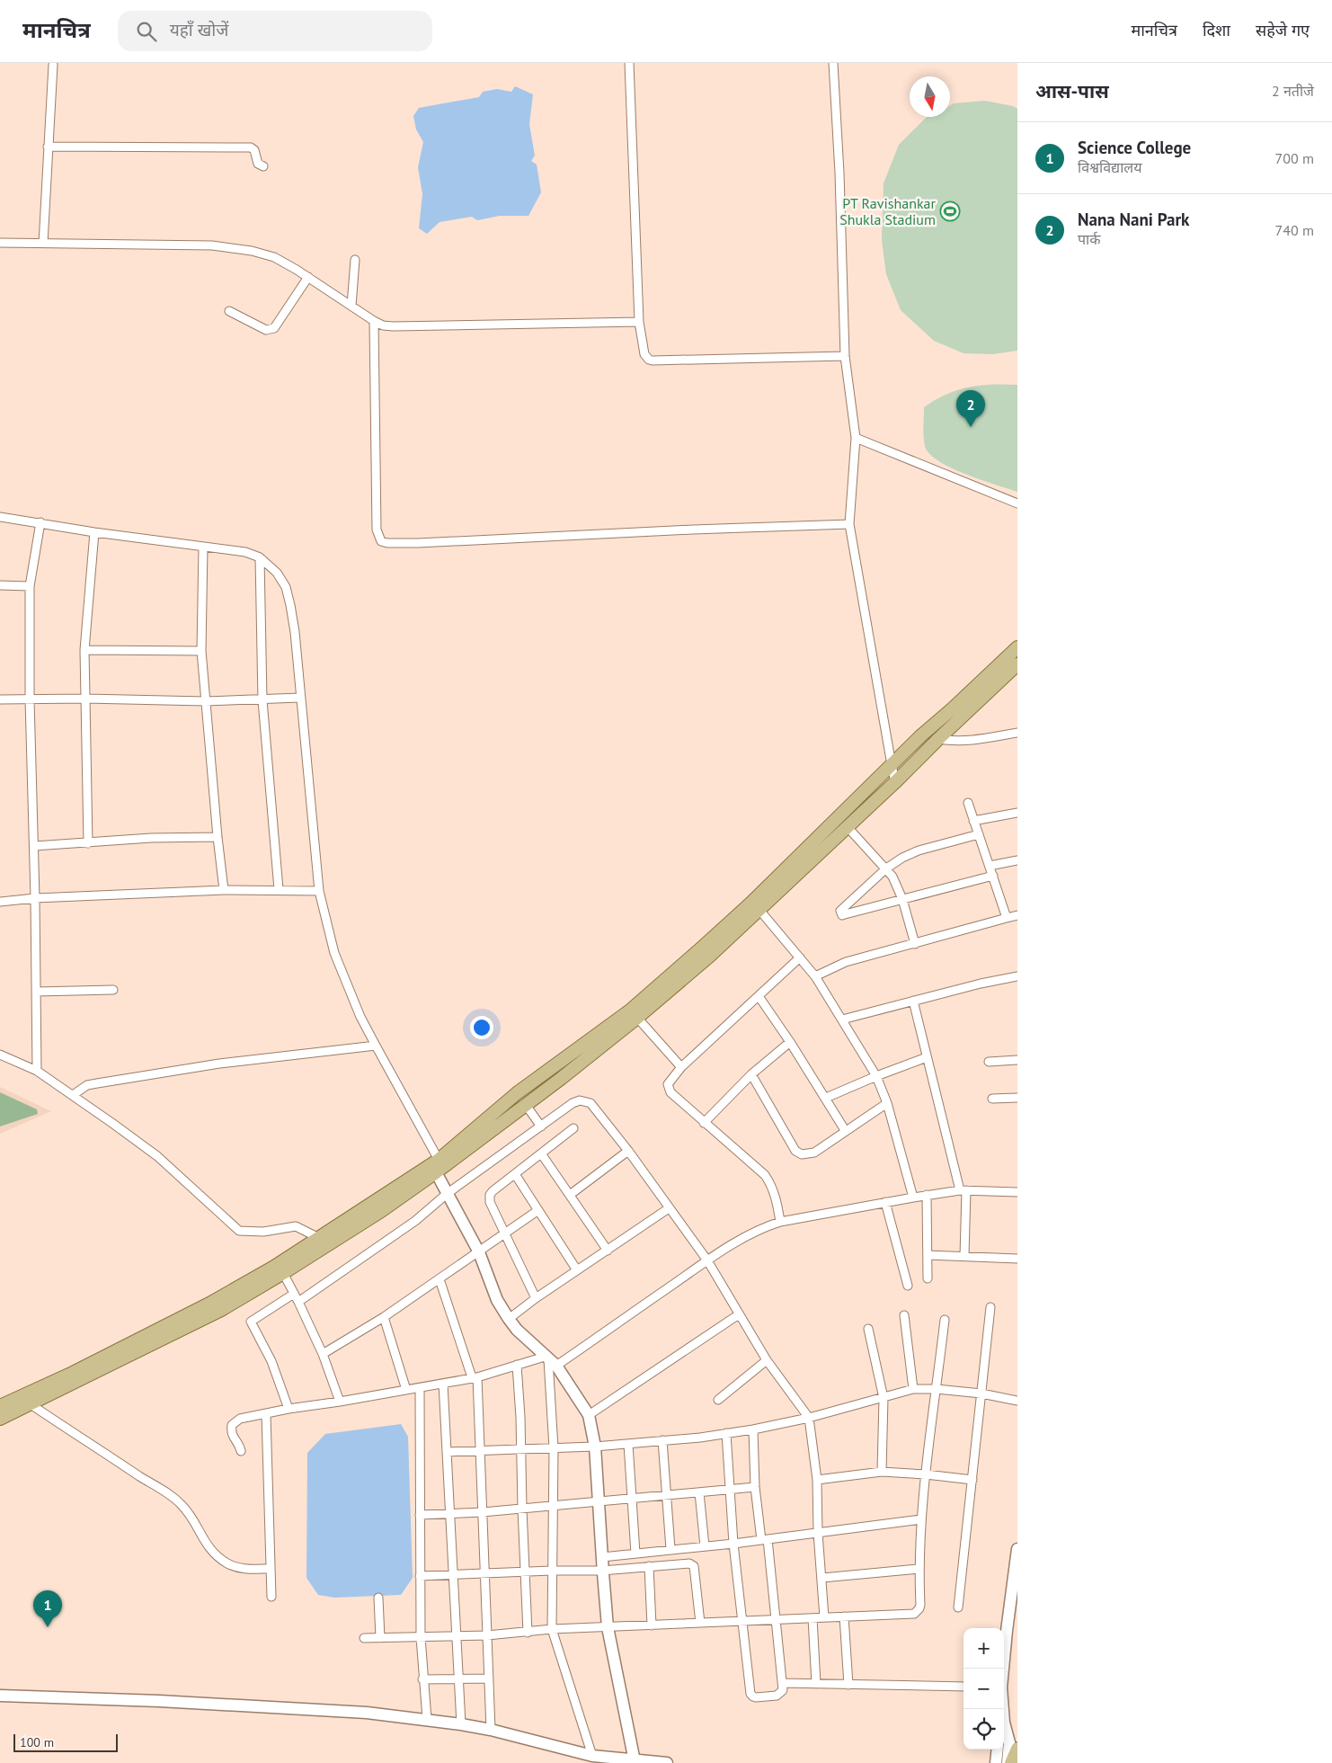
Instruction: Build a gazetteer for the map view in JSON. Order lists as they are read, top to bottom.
{
  "places": {
    "sports": ["PT Ravishankar Shukla Stadium"]
  },
  "scale_bar": "100 m",
  "north": "bottom",
  "page": {
    "header": "मानचित्र",
    "search": "यहाँ खोजें",
    "nav": ["मानचित्र", "दिशा", "सहेजे गए"],
    "heading": ["आस-पास", "2 नतीजे"],
    "list": [
      {
        "mark": "1",
        "name": "Science College",
        "note": "विश्वविद्यालय",
        "value": "700 m"
      },
      {
        "mark": "2",
        "name": "Nana Nani Park",
        "note": "पार्क",
        "value": "740 m"
      }
    ],
    "pins": ["2", "1"],
    "map_buttons": ["+", "−"],
    "scale": "100 m"
  }
}
